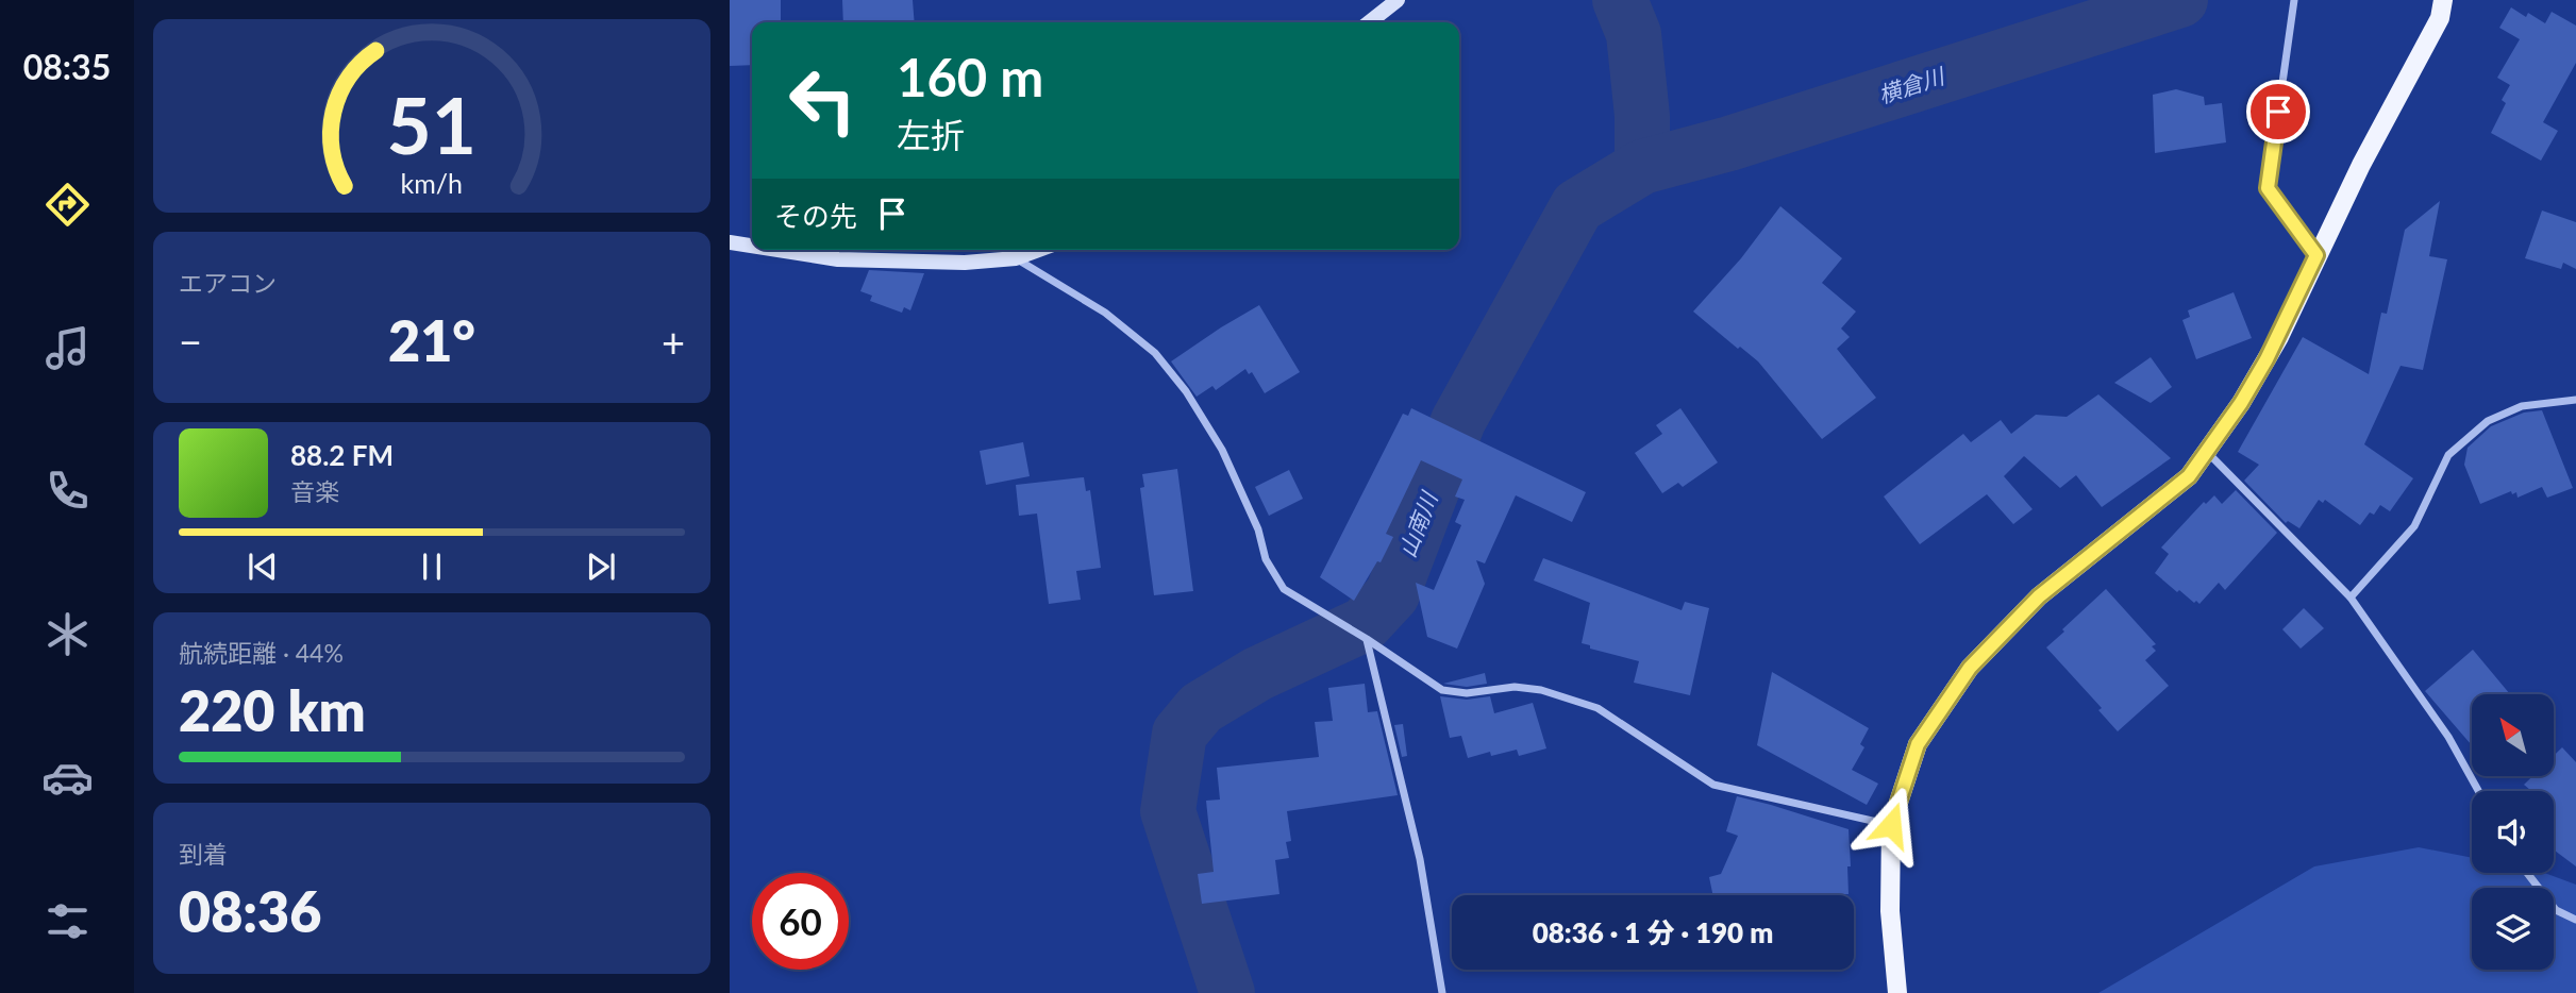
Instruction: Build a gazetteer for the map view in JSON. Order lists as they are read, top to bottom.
{
  "water": ["横倉川", "山南川"],
  "north": "top left",
  "page": {
    "tabs": "08:35",
    "turn": ["160 m", "左折"],
    "then": "その先",
    "tile": [
      "エアコン",
      ["航続距離 · 44%", "220 km"],
      ["到着", "08:36"]
    ],
    "heat": ["−", "21°", "+"],
    "song": ["88.2 FM", "音楽"],
    "limit": "60",
    "trip": "08:36 · 1 分 · 190 m",
    "gauge": ["51", "km/h"]
  }
}
